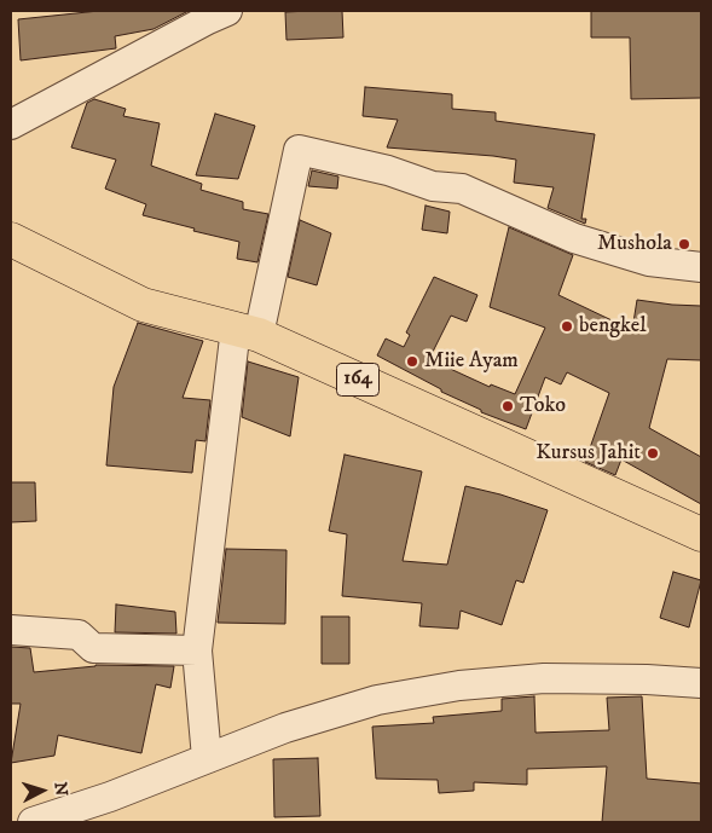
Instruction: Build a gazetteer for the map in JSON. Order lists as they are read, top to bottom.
{
  "streets": {
    "main road": ["164"]
  },
  "places": [
    "Mushola",
    "bengkel",
    "Miie Ayam",
    "Toko",
    "Kursus Jahit"
  ],
  "north": "right"
}
